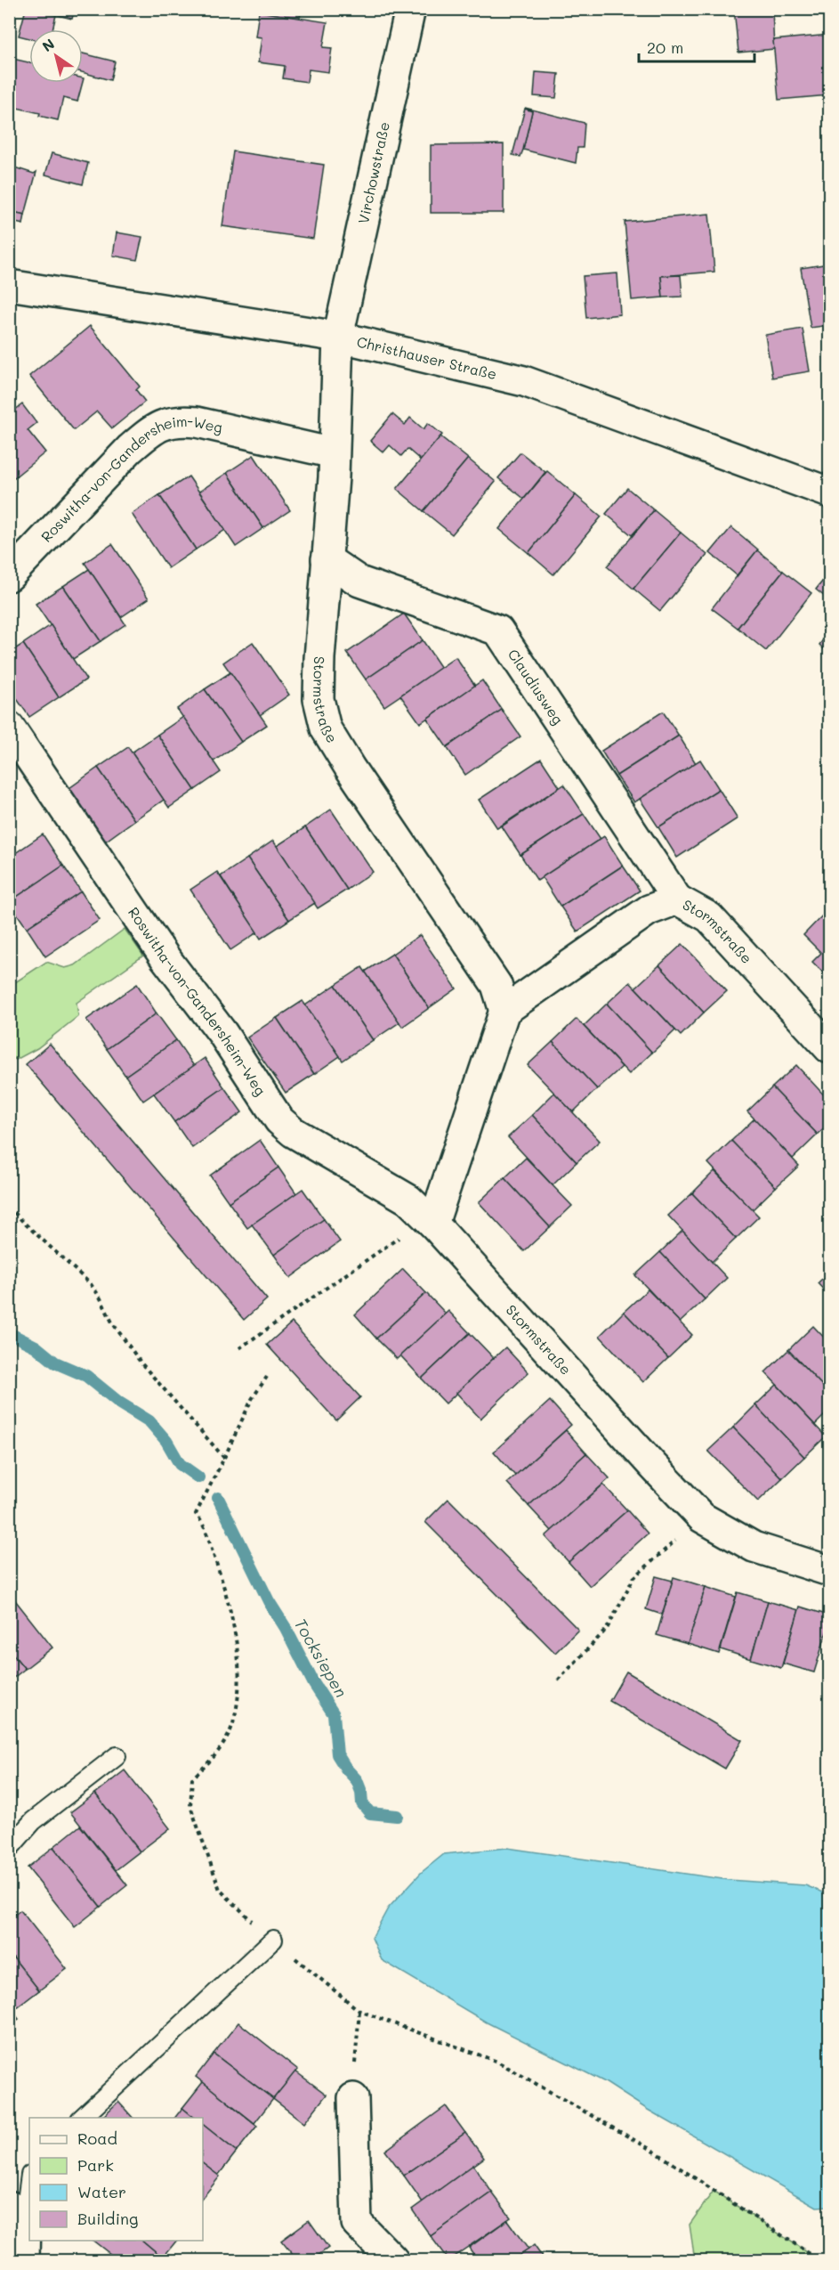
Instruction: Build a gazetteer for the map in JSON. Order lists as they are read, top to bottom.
{
  "streets": {
    "street": [
      "Virchowstraße",
      "Christhauser Straße",
      "Roswitha-von-Gandersheim-Weg",
      "Claudiusweg",
      "Stormstraße"
    ]
  },
  "crossings": [
    ["Virchowstraße", "Christhauser Straße"],
    ["Virchowstraße", "Stormstraße"],
    ["Christhauser Straße", "Stormstraße"],
    ["Roswitha-von-Gandersheim-Weg", "Stormstraße"],
    ["Claudiusweg", "Stormstraße"]
  ],
  "water": ["Tocksiepen"],
  "legend": [
    "Road",
    "Park",
    "Water",
    "Building"
  ],
  "scale_bar": "20 m",
  "north": "top left"
}
